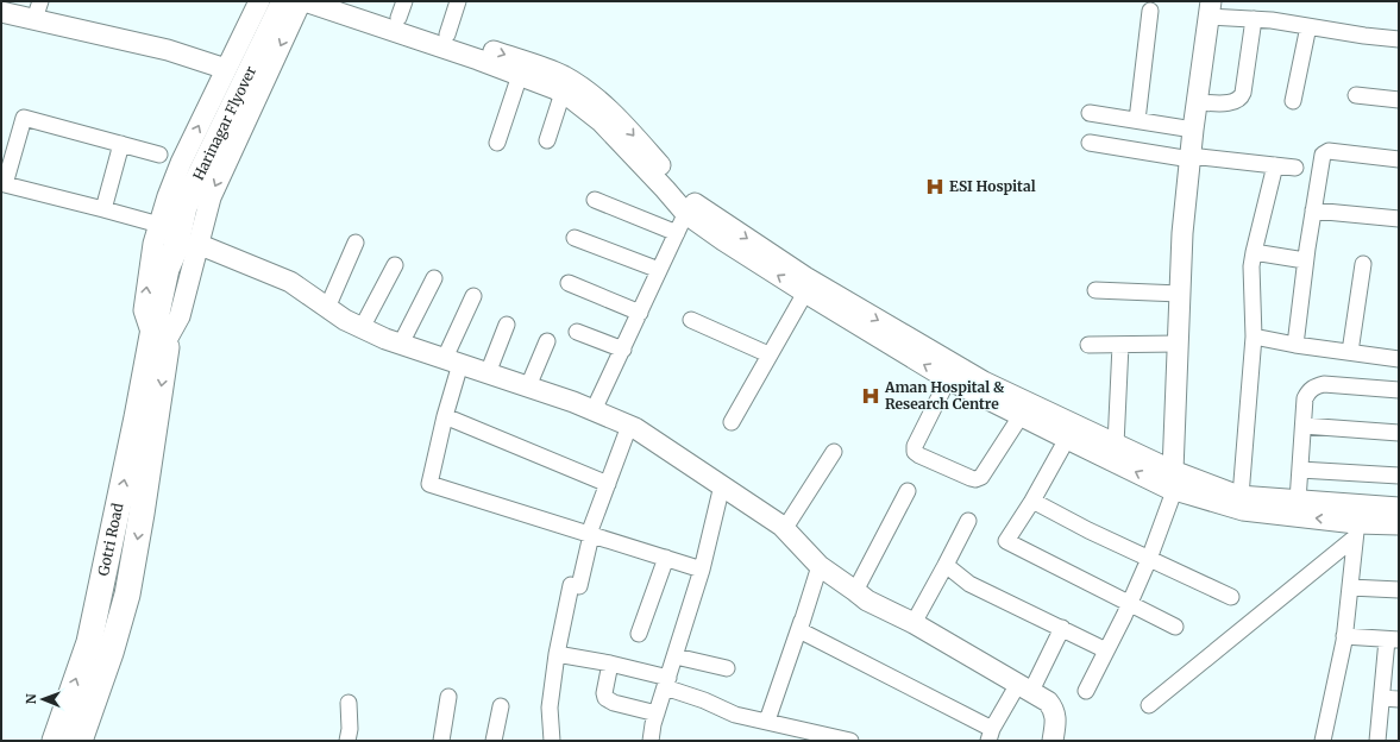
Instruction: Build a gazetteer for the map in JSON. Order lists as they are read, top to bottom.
{
  "streets": {
    "main road": ["Harinagar Flyover", "Gotri Road"]
  },
  "crossings": [
    ["Harinagar Flyover", "Gotri Road"]
  ],
  "places": {
    "hospital": ["ESI Hospital", "Aman Hospital & Research Centre"]
  },
  "north": "left"
}
